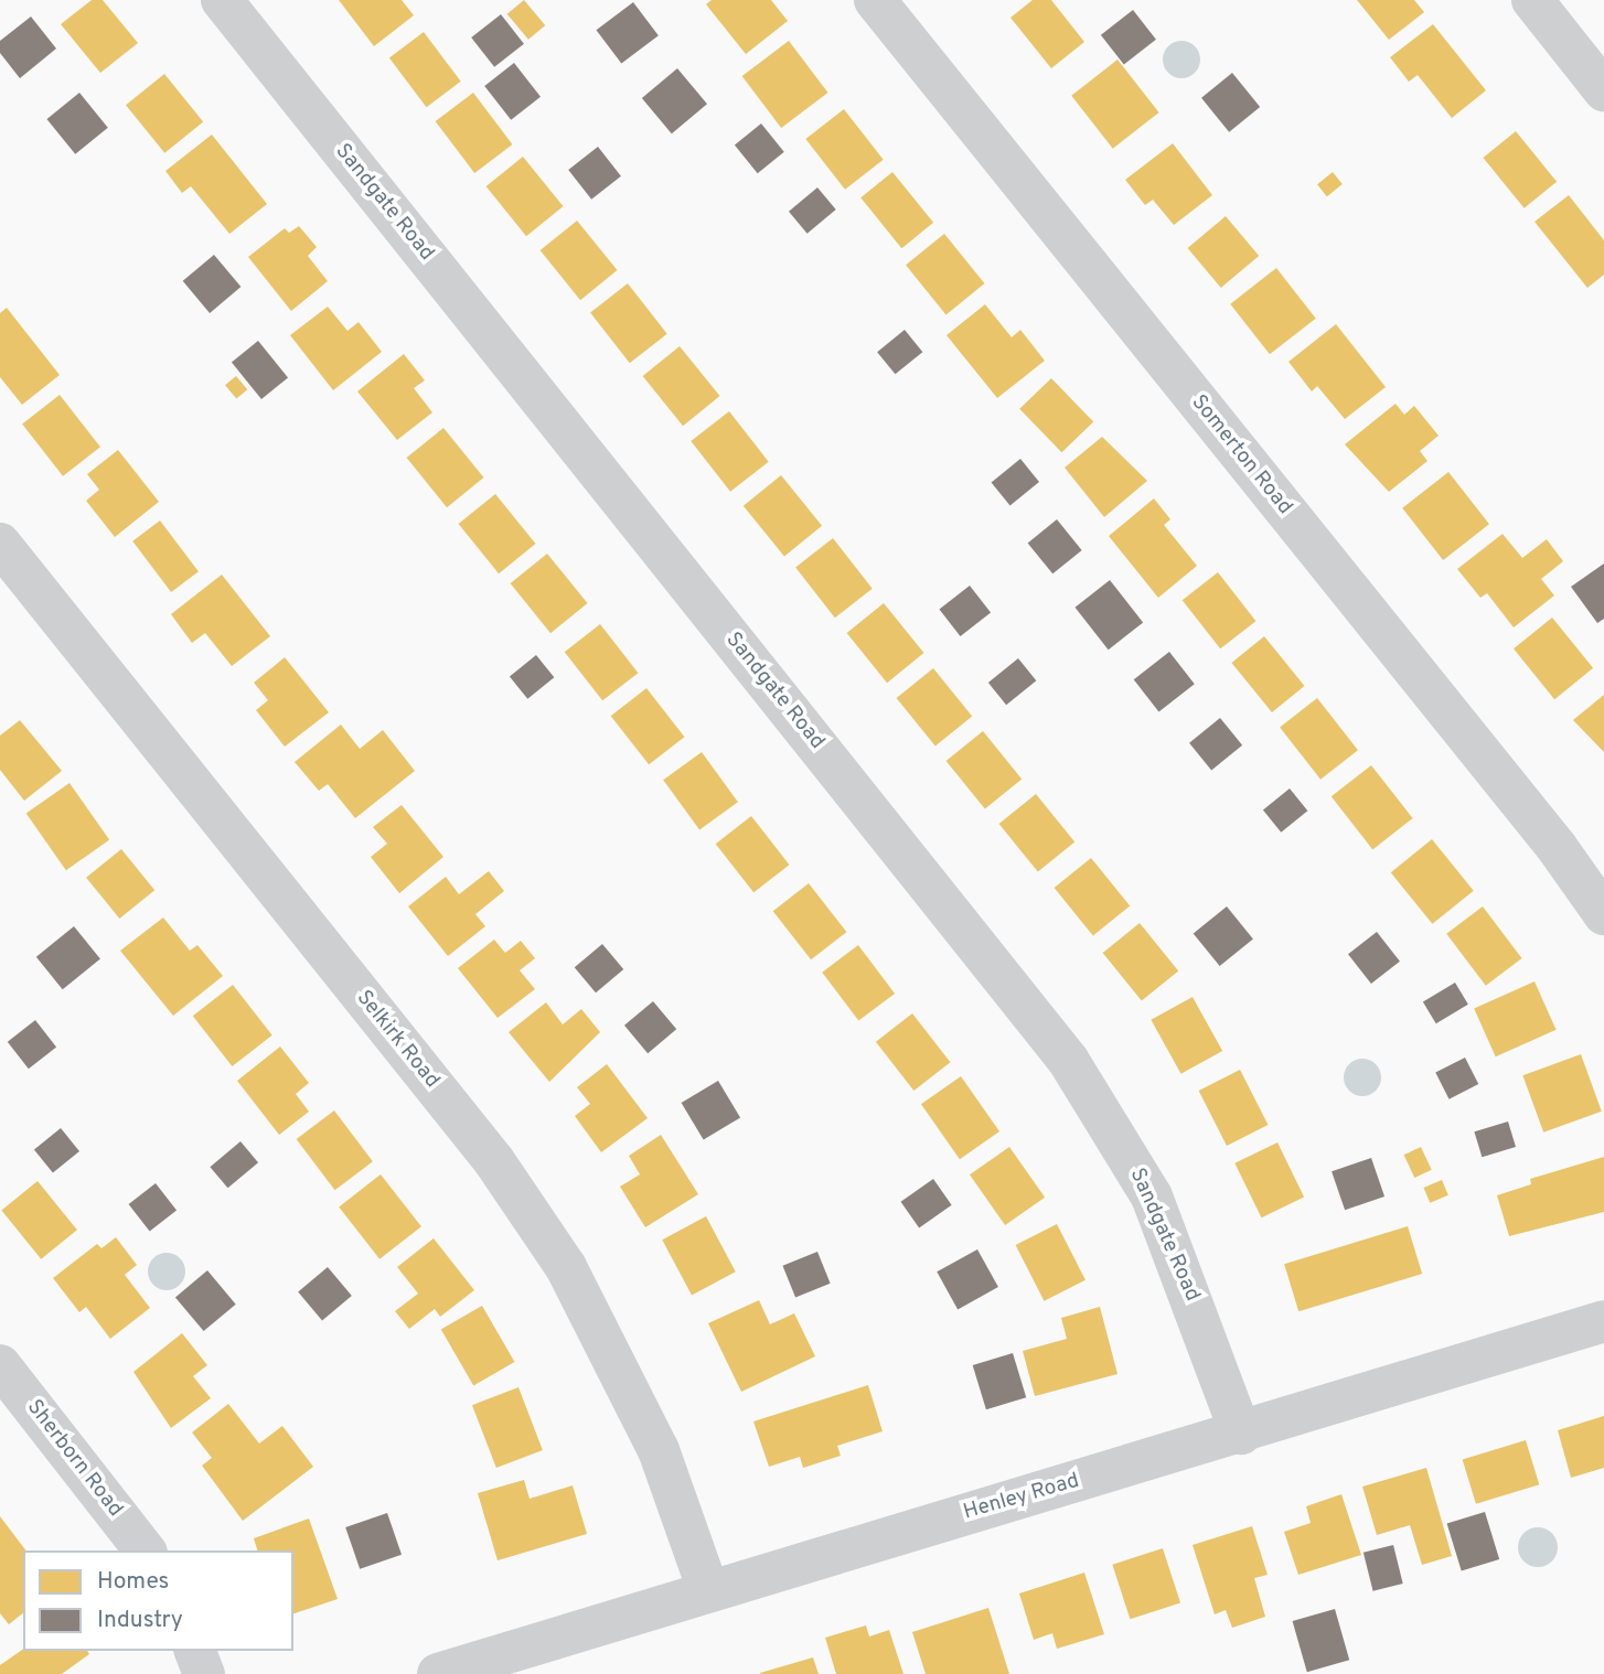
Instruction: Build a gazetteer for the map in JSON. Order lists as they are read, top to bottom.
{
  "streets": {
    "street": [
      "Sandgate Road",
      "Somerton Road",
      "Selkirk Road",
      "Sherborn Road",
      "Henley Road"
    ]
  },
  "crossings": [
    ["Sandgate Road", "Henley Road"],
    ["Selkirk Road", "Henley Road"]
  ],
  "legend": ["Homes", "Industry"]
}
